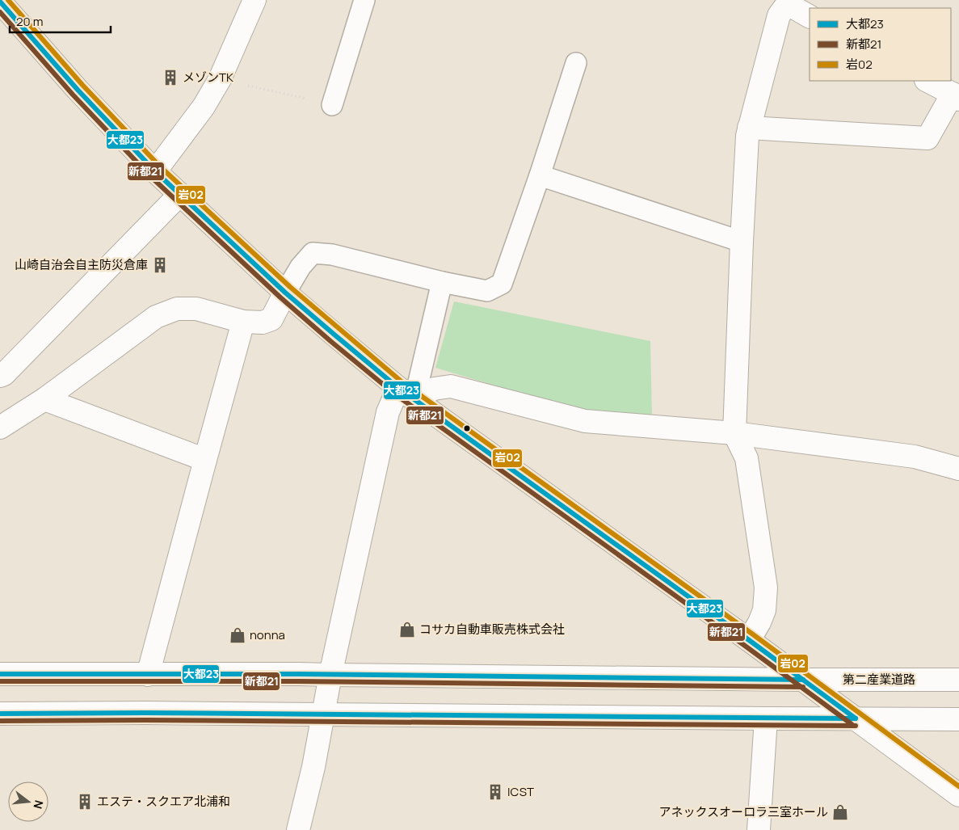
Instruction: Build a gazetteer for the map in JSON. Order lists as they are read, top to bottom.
{
  "streets": {
    "street": ["第二産業道路"]
  },
  "places": {
    "building": [
      "メゾンTK",
      "山崎自治会自主防災倉庫",
      "ICST",
      "エステ・スクエア北浦和"
    ],
    "shop": ["コサカ自動車販売株式会社", "nonna", "アネックスオーロラ三室ホール"]
  },
  "lines": ["transit line 岩02", "transit line 大都23", "transit line 新都21"],
  "legend": ["大都23", "新都21", "岩02"],
  "scale_bar": "20 m",
  "north": "right"
}
